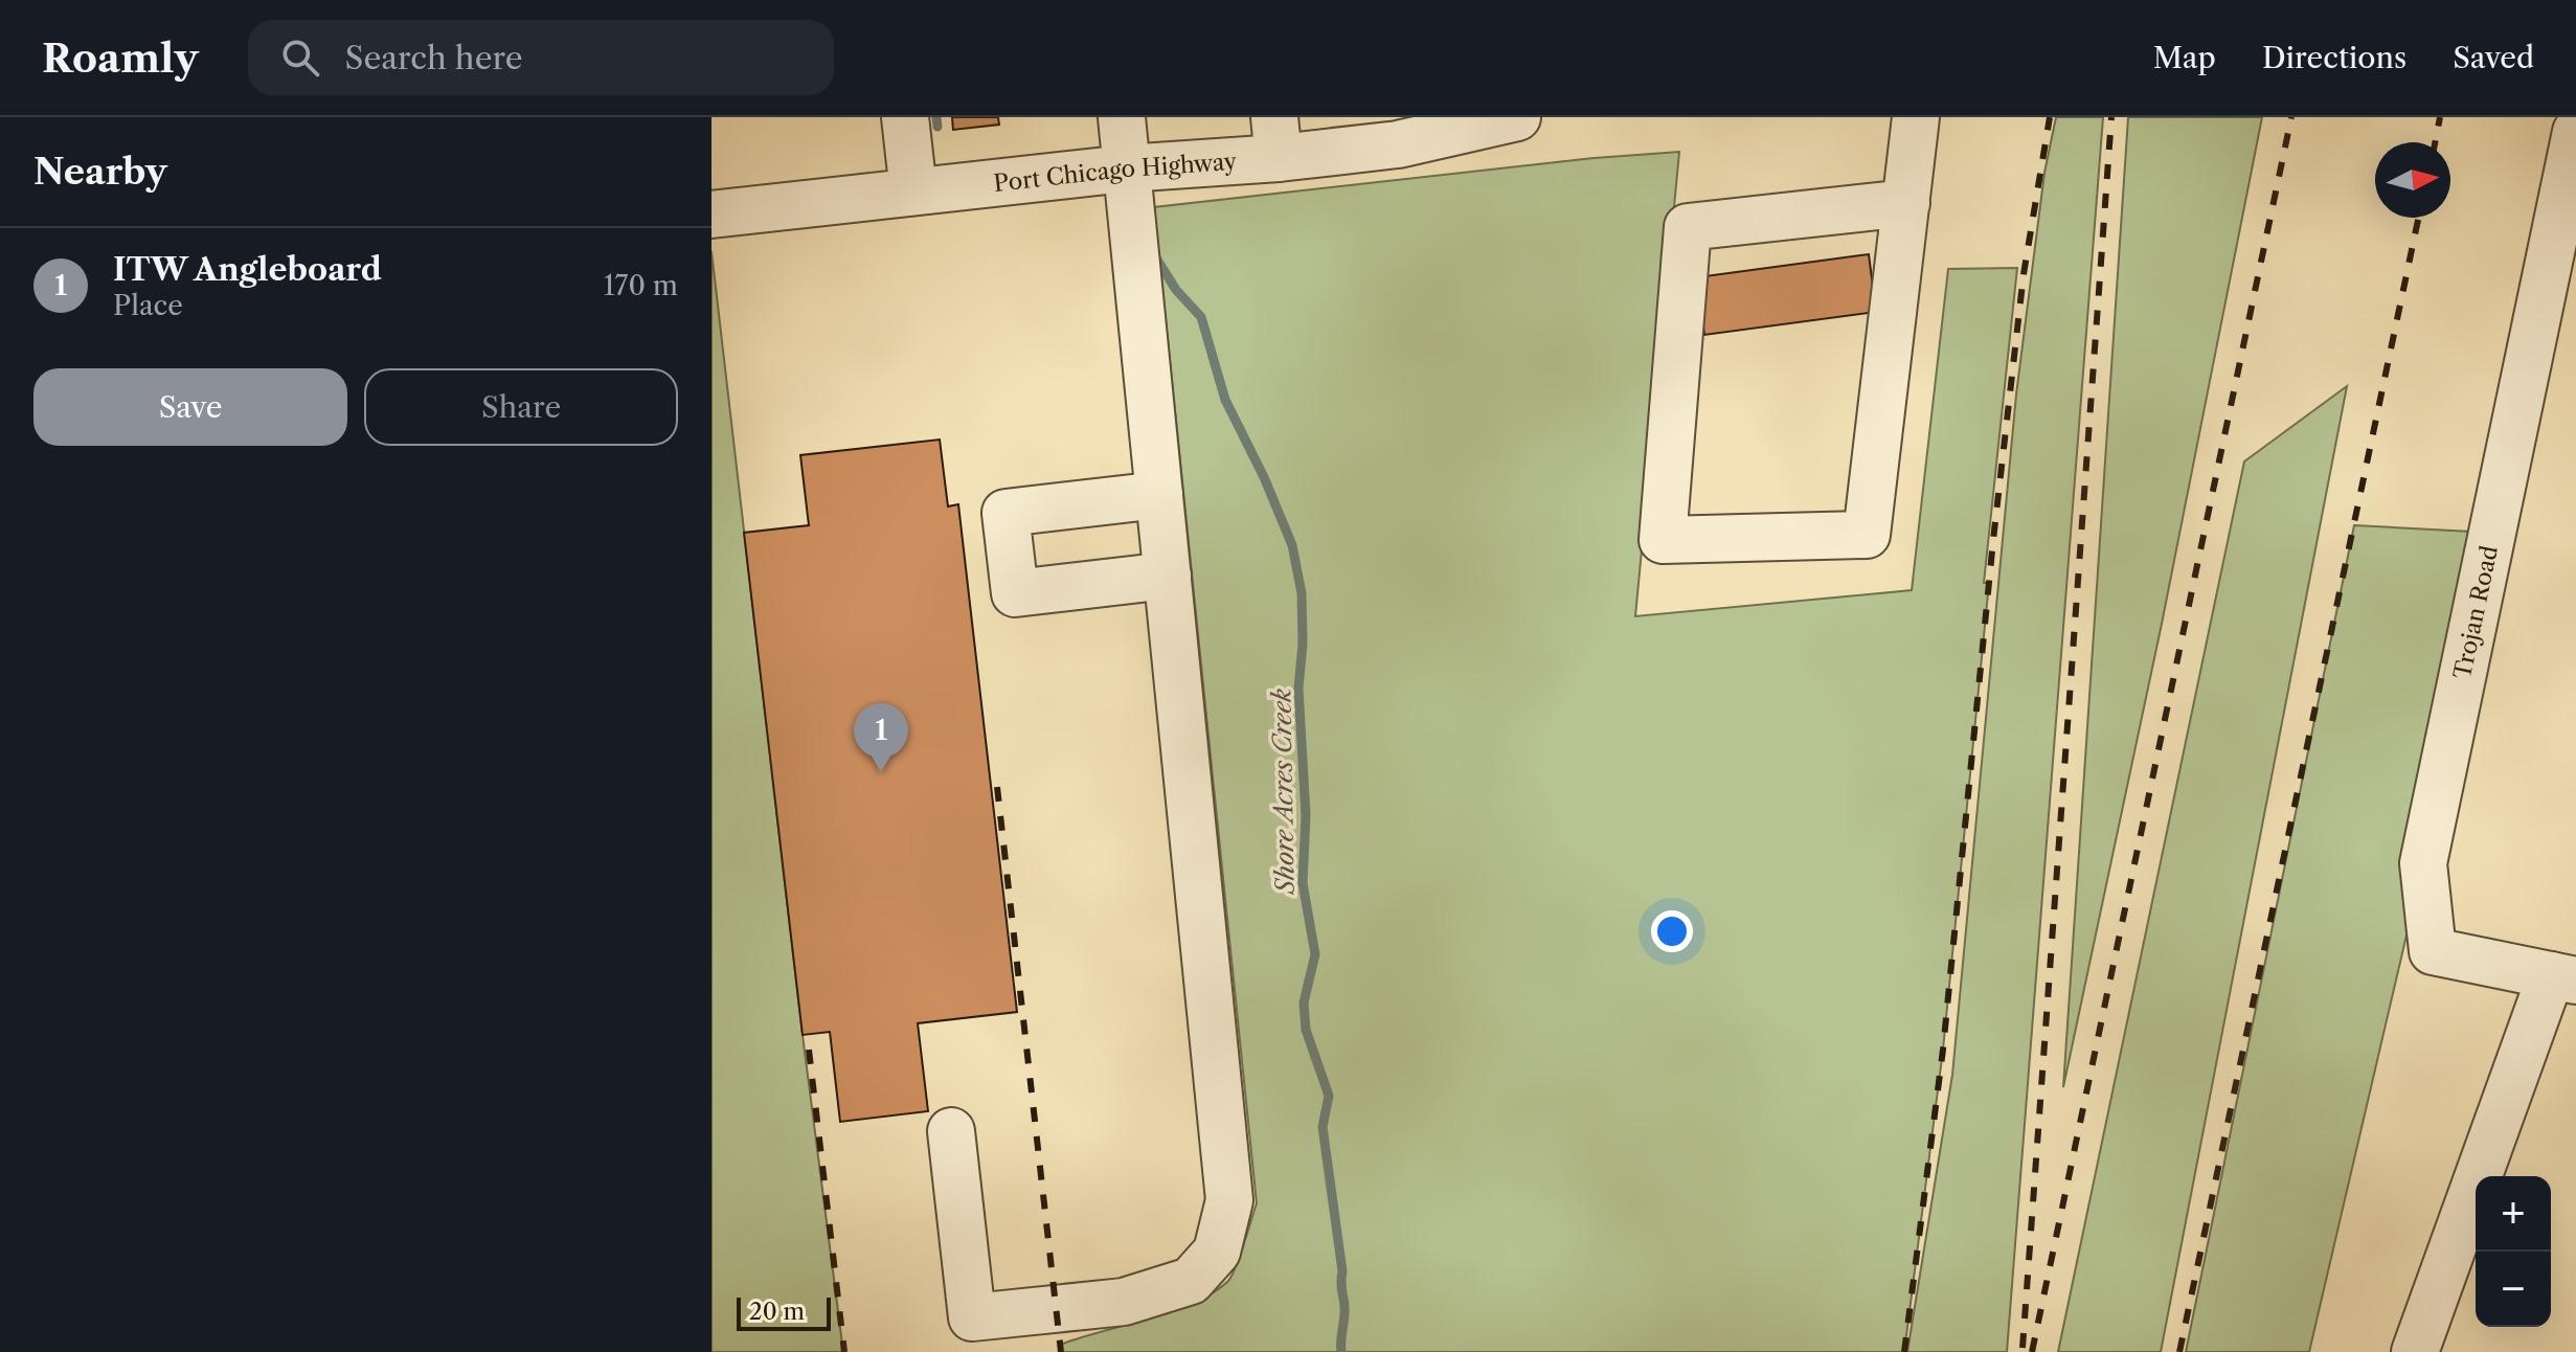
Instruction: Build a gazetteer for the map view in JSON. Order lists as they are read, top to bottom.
{
  "streets": {
    "street": ["Port Chicago Highway", "Trojan Road"]
  },
  "water": ["Shore Acres Creek"],
  "scale_bar": "20 m",
  "north": "right",
  "page": {
    "header": "Roamly",
    "search": "Search here",
    "nav": ["Map", "Directions", "Saved"],
    "heading": "Nearby",
    "list": [
      {
        "mark": "1",
        "name": "ITW Angleboard",
        "note": "Place",
        "value": "170 m"
      }
    ],
    "buttons": ["Save", "Share"],
    "pins": "1",
    "map_buttons": ["+", "−"],
    "scale": "20 m"
  }
}
